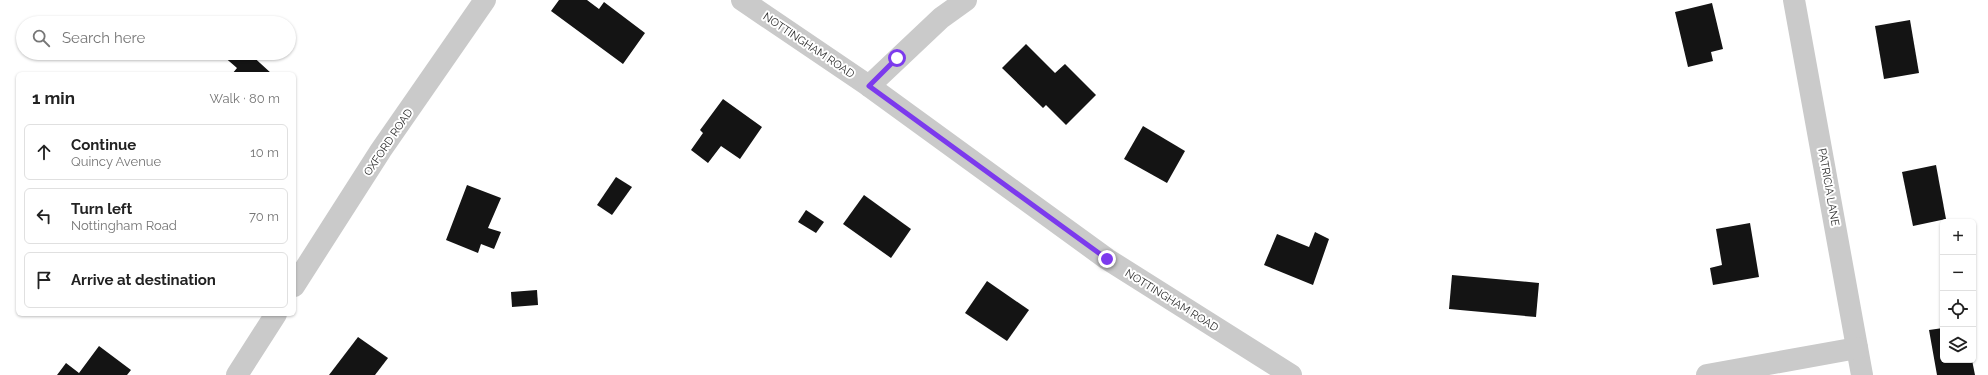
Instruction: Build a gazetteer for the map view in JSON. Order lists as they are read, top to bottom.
{
  "streets": {
    "street": ["NOTTINGHAM ROAD", "OXFORD ROAD", "PATRICIA LANE"]
  },
  "page": {
    "search": "Search here",
    "heading": ["1 min", "Walk · 80 m"],
    "list": [
      ["Continue", "Quincy Avenue", "10 m"],
      ["Turn left", "Nottingham Road", "70 m"],
      "Arrive at destination"
    ],
    "map_buttons": ["+", "−"]
  }
}
